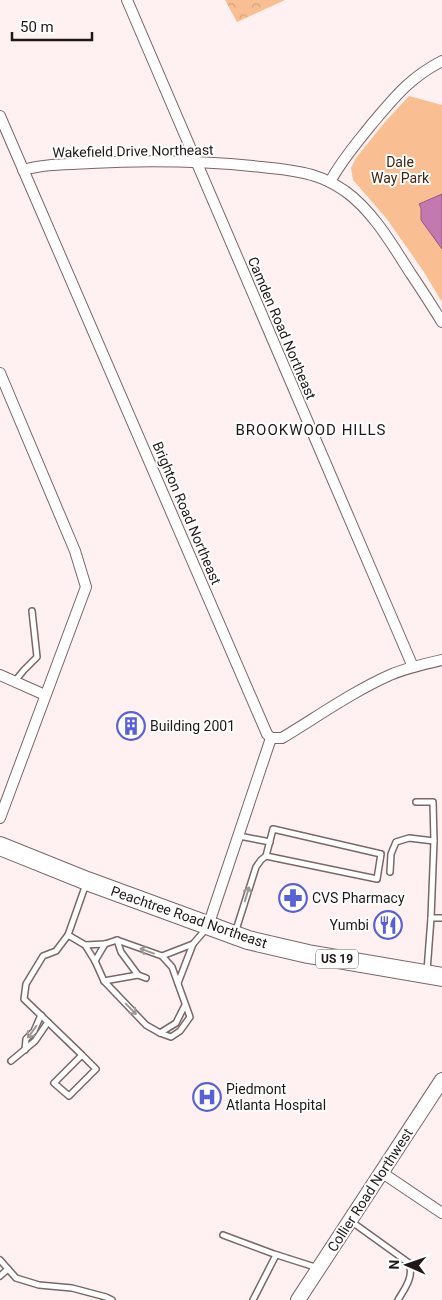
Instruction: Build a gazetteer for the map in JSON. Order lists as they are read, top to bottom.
{
  "streets": {
    "highway": ["Peachtree Road Northeast", "US 19"],
    "street": [
      "Wakefield Drive Northeast",
      "Camden Road Northeast",
      "Brighton Road Northeast",
      "Collier Road Northwest"
    ]
  },
  "crossings": [
    ["Wakefield Drive Northeast", "Camden Road Northeast"],
    ["Wakefield Drive Northeast", "Brighton Road Northeast"]
  ],
  "districts": ["BROOKWOOD HILLS"],
  "parks": ["Dale Way Park"],
  "places": {
    "building": ["Building 2001"],
    "pharmacy": ["CVS Pharmacy"],
    "restaurant": ["Yumbi"],
    "hospital": ["Piedmont Atlanta Hospital"]
  },
  "scale_bar": "50 m",
  "north": "left"
}
